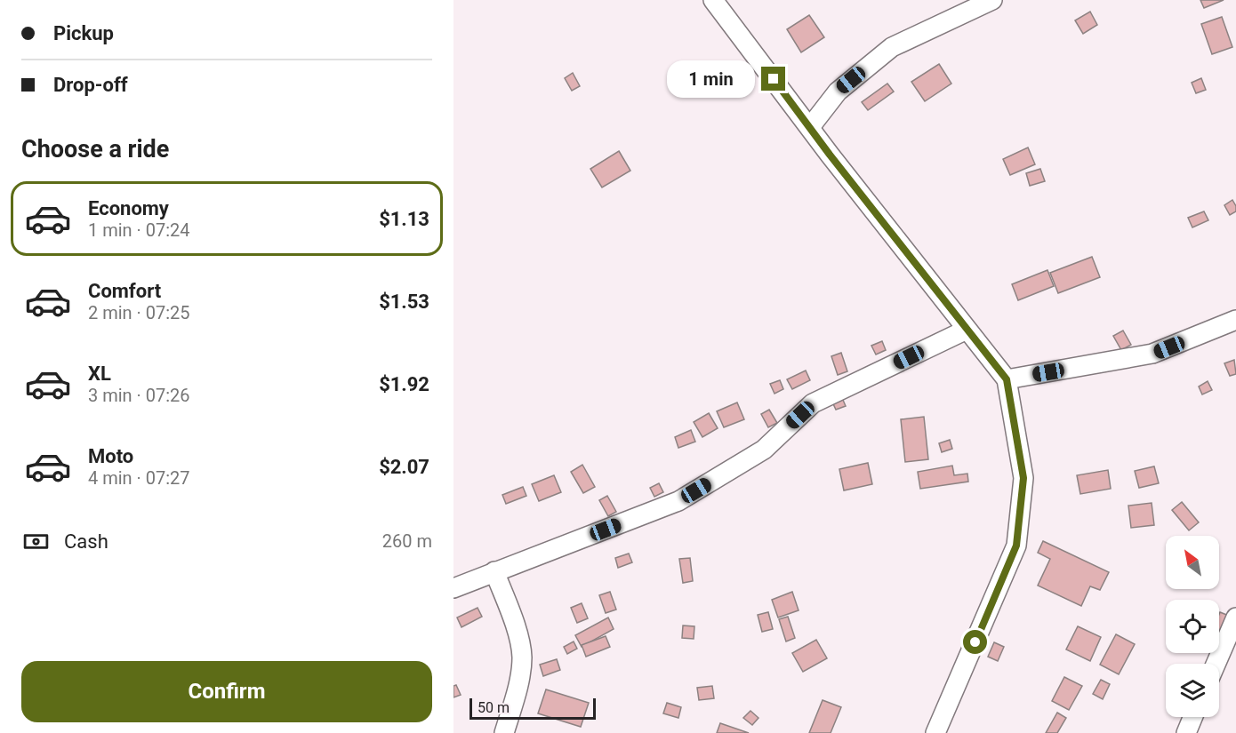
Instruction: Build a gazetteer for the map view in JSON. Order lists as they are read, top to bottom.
{
  "scale_bar": "50 m",
  "north": "top left",
  "page": {
    "banner": ["Pickup", "Drop-off"],
    "bubble": "1 min",
    "heading": "Choose a ride",
    "list": [
      {
        "name": "Economy",
        "note": "1 min · 07:24",
        "value": "$1.13"
      },
      {
        "name": "Comfort",
        "note": "2 min · 07:25",
        "value": "$1.53"
      },
      {
        "name": "XL",
        "note": "3 min · 07:26",
        "value": "$1.92"
      },
      {
        "name": "Moto",
        "note": "4 min · 07:27",
        "value": "$2.07"
      }
    ],
    "pay": ["Cash", "260 m"],
    "buttons": "Confirm",
    "scale": "50 m"
  }
}
